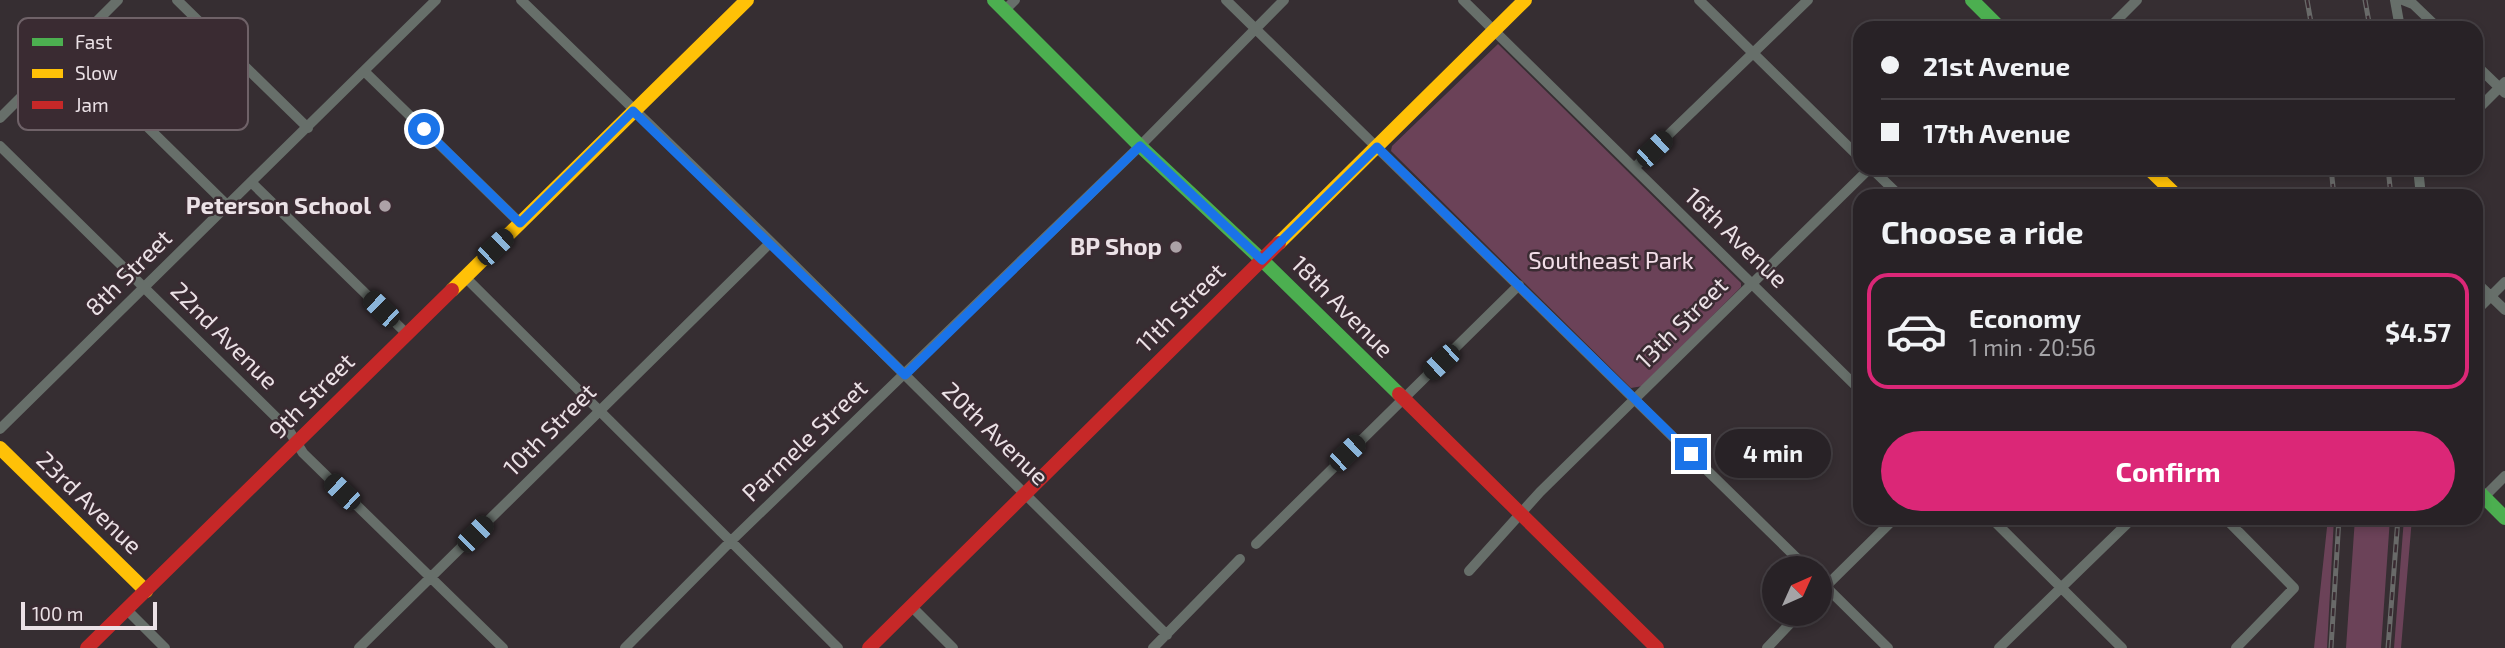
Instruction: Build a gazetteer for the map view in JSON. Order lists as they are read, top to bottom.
{
  "streets": {
    "street": [
      "16th Avenue",
      "8th Street",
      "18th Avenue",
      "11th Street",
      "13th Street",
      "22nd Avenue",
      "9th Street",
      "10th Street",
      "20th Avenue",
      "Parmele Street",
      "23rd Avenue"
    ]
  },
  "crossings": [
    ["16th Avenue", "11th Street"],
    ["16th Avenue", "13th Street"],
    ["8th Street", "22nd Avenue"],
    ["18th Avenue", "11th Street"],
    ["18th Avenue", "13th Street"],
    ["18th Avenue", "Parmele Street"],
    ["11th Street", "20th Avenue"],
    ["22nd Avenue", "9th Street"],
    ["22nd Avenue", "10th Street"],
    ["9th Street", "20th Avenue"],
    ["9th Street", "23rd Avenue"],
    ["10th Street", "20th Avenue"],
    ["20th Avenue", "Parmele Street"]
  ],
  "parks": ["Southeast Park"],
  "places": ["Peterson School", "BP Shop"],
  "legend": ["Fast", "Slow", "Jam"],
  "scale_bar": "100 m",
  "north": "top right",
  "page": {
    "banner": ["21st Avenue", "17th Avenue"],
    "heading": "Choose a ride",
    "list": [
      {
        "name": "Economy",
        "note": "1 min · 20:56",
        "value": "$4.57"
      }
    ],
    "buttons": "Confirm",
    "bubble": "4 min",
    "scale": "100 m"
  }
}
